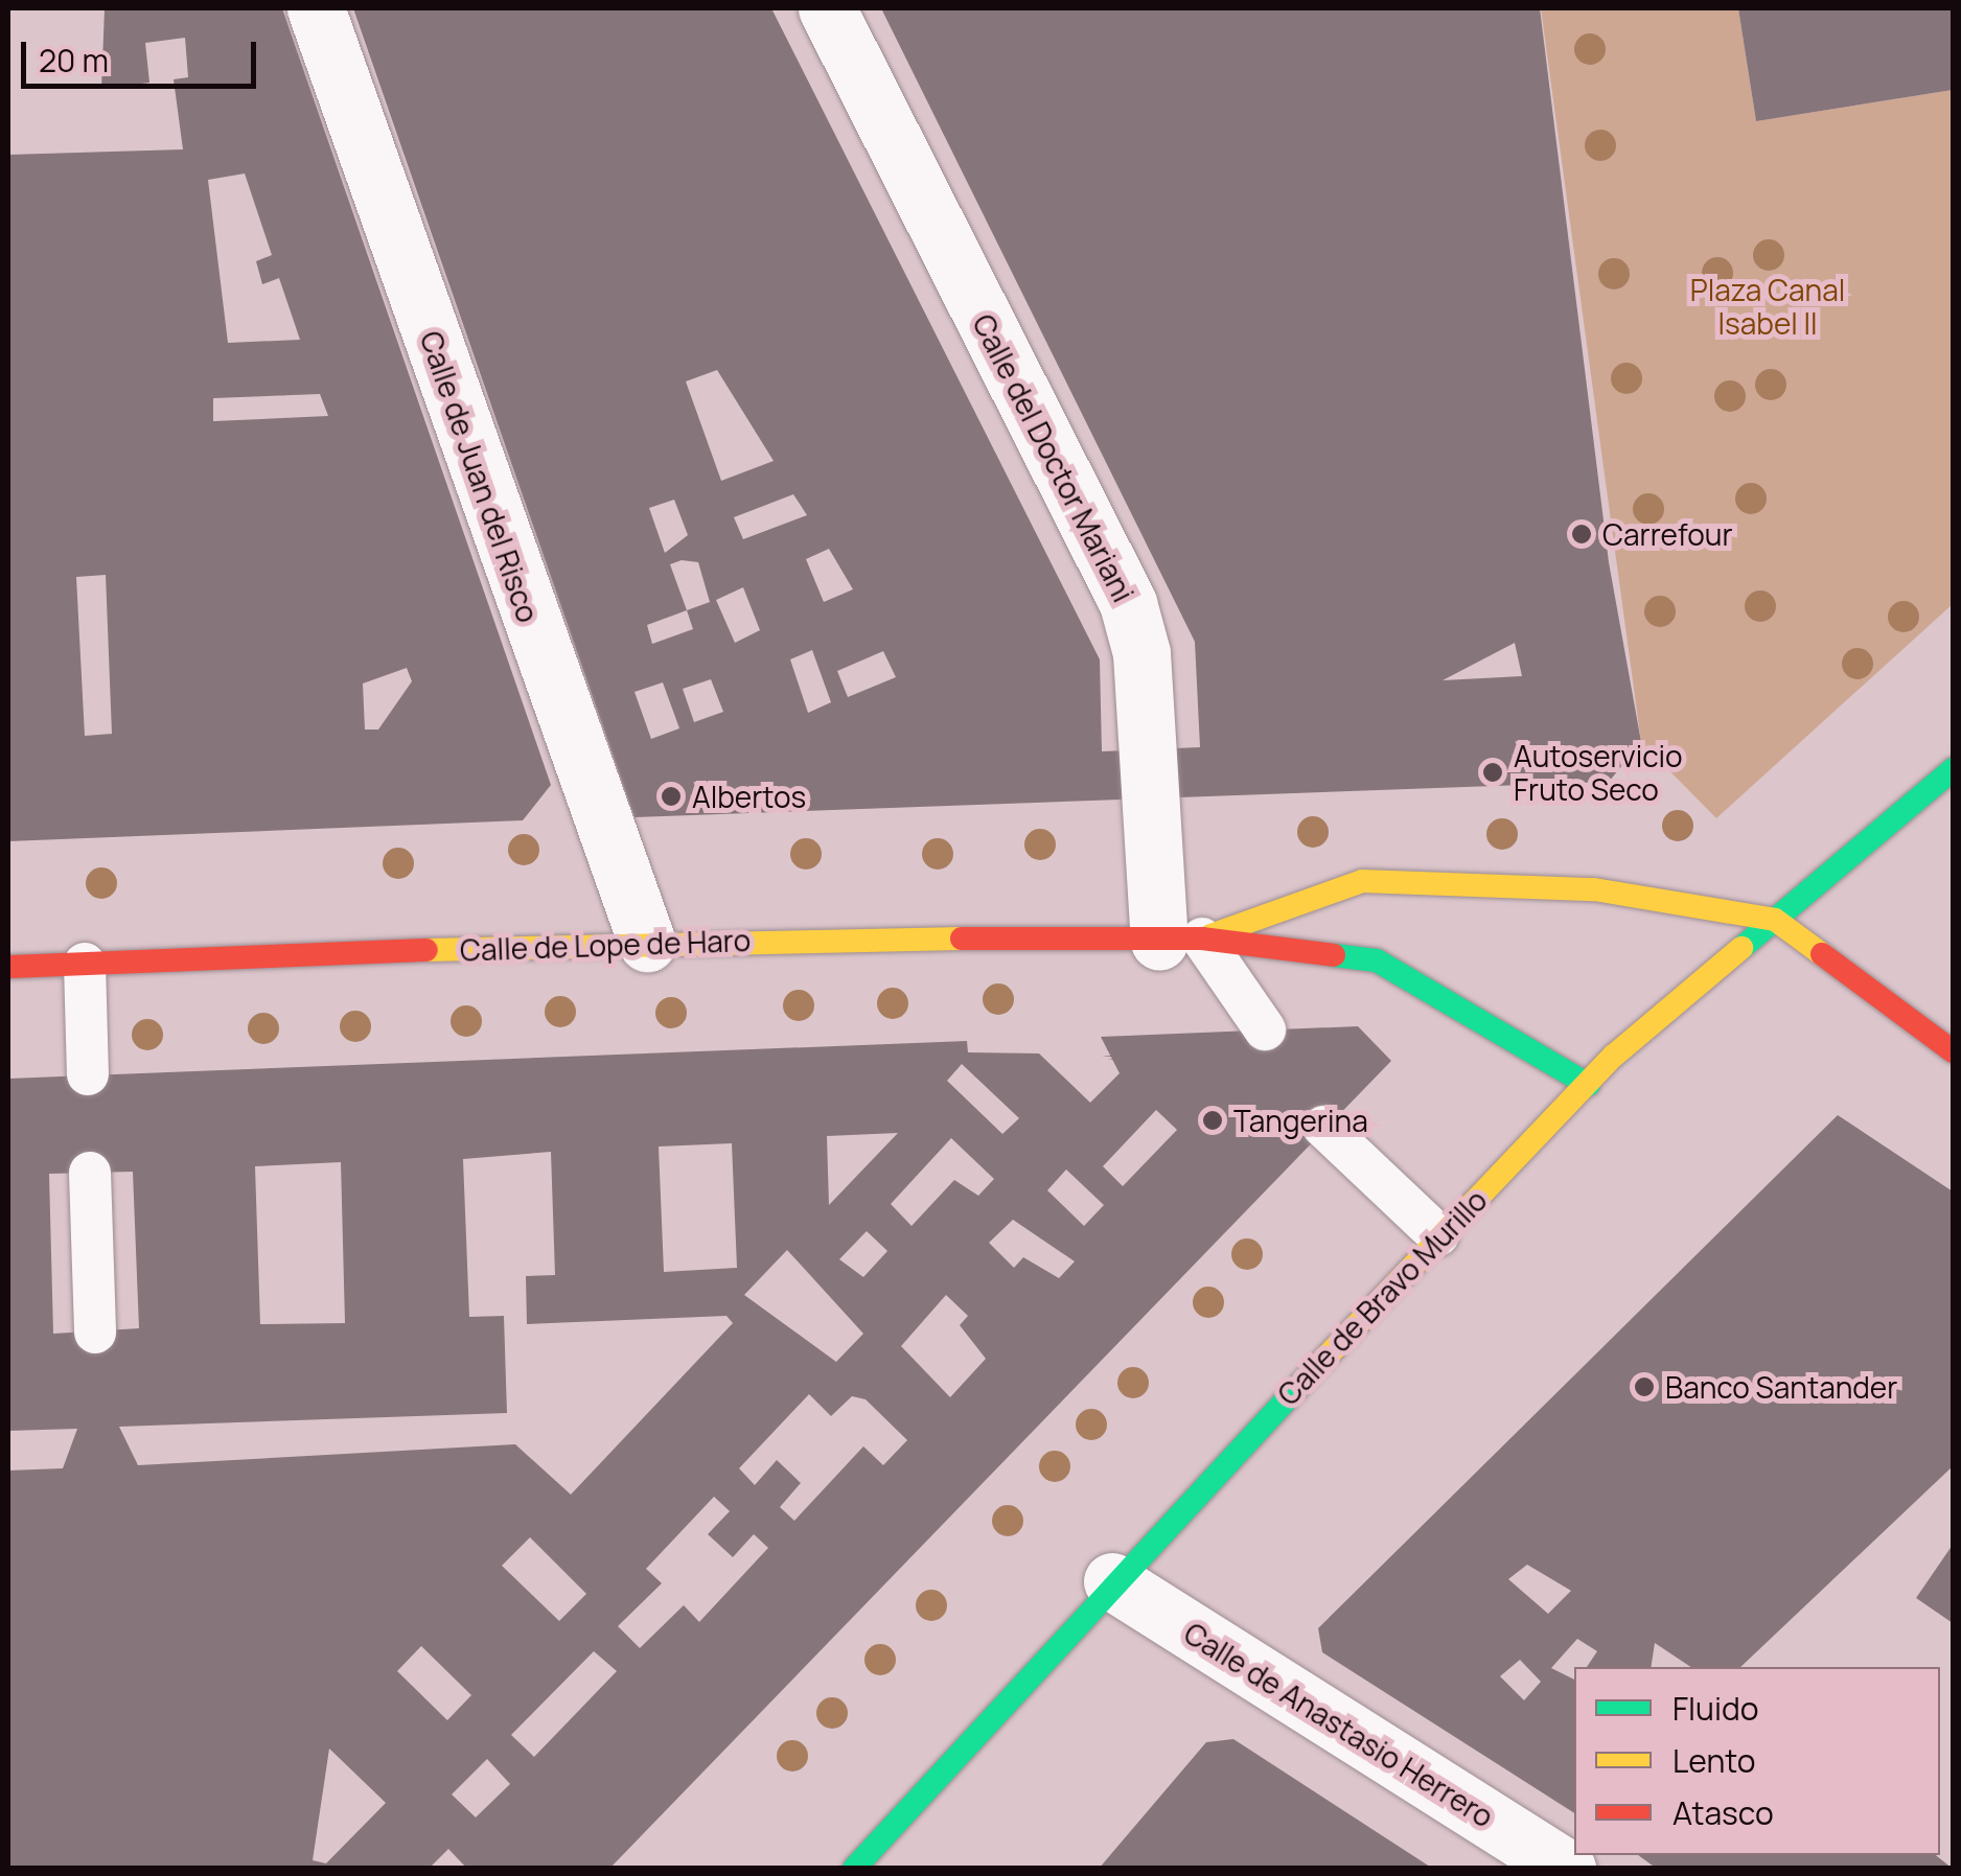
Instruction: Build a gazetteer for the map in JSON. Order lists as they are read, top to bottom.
{
  "streets": {
    "street": [
      "Calle del Doctor Mariani",
      "Calle de Juan del Risco",
      "Calle de Lope de Haro",
      "Calle de Bravo Murillo",
      "Calle de Anastasio Herrero"
    ]
  },
  "crossings": [
    ["Calle del Doctor Mariani", "Calle de Lope de Haro"],
    ["Calle de Juan del Risco", "Calle de Lope de Haro"],
    ["Calle de Lope de Haro", "Calle de Bravo Murillo"],
    ["Calle de Bravo Murillo", "Calle de Anastasio Herrero"]
  ],
  "parks": ["Plaza Canal Isabel II"],
  "places": [
    "Carrefour",
    "Autoservicio Fruto Seco",
    "Albertos",
    "Tangerina",
    "Banco Santander"
  ],
  "legend": ["Fluido", "Lento", "Atasco"],
  "scale_bar": "20 m"
}
